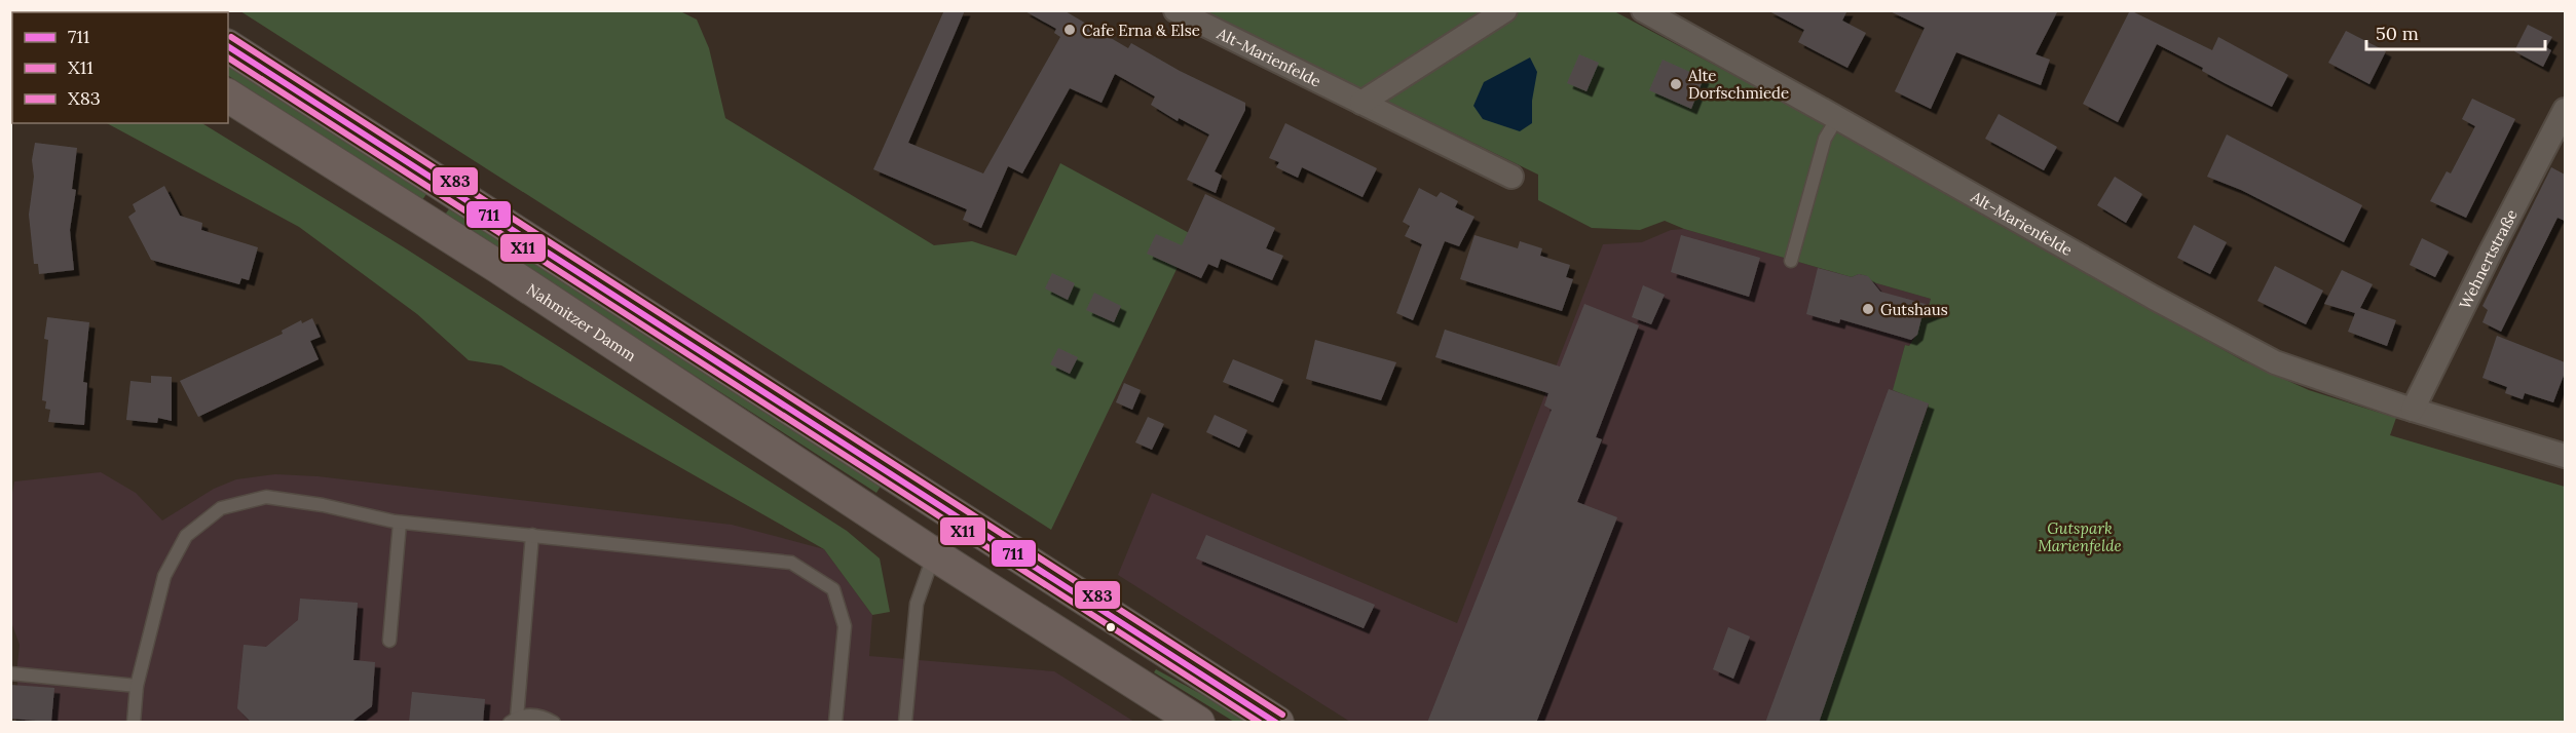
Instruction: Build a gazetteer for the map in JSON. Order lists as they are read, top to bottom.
{
  "streets": {
    "main road": ["Nahmitzer Damm"],
    "street": ["Alt-Marienfelde", "Wehnertstraße"]
  },
  "crossings": [
    ["Alt-Marienfelde", "Wehnertstraße"]
  ],
  "parks": ["Gutspark Marienfelde"],
  "places": ["Cafe Erna & Else", "Alte Dorfschmiede", "Gutshaus"],
  "lines": ["transit line X83", "transit line 711", "transit line X11"],
  "legend": ["711", "X11", "X83"],
  "scale_bar": "50 m"
}
